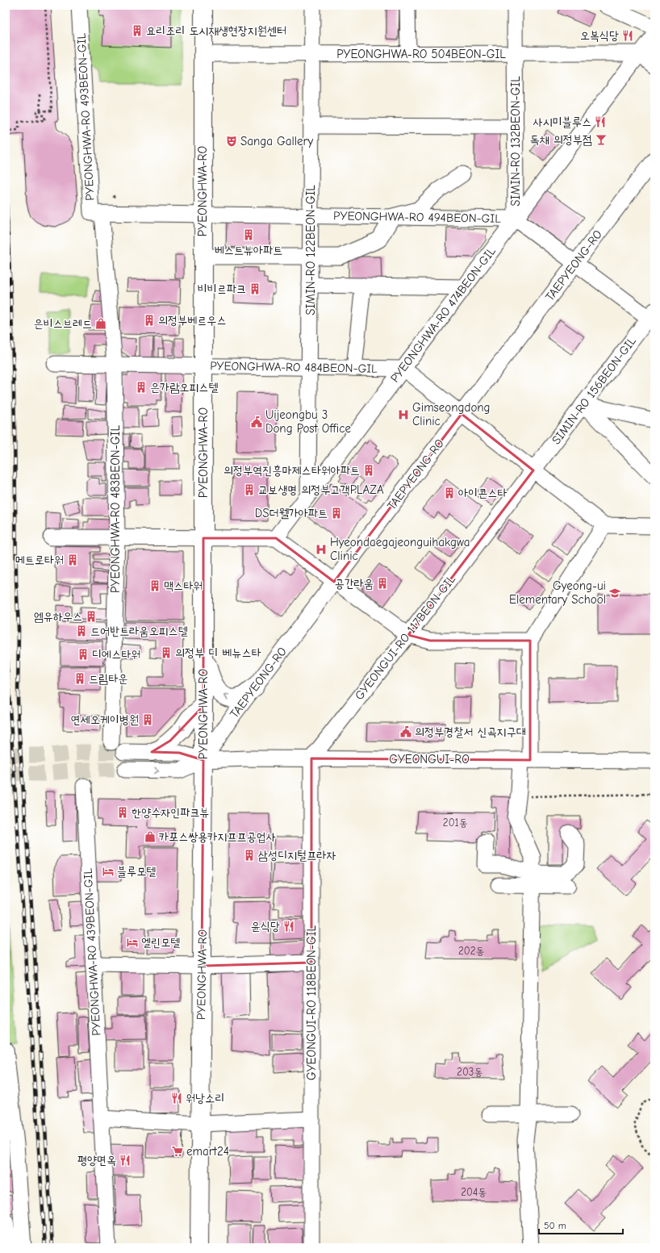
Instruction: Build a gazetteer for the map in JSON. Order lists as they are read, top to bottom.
{
  "streets": {
    "main road": ["PYEONGHWA-RO"],
    "street": [
      "PYEONGHWA-RO 504BEON-GIL",
      "PYEONGHWA-RO 493BEON-GIL",
      "SIMIN-RO 132BEON-GIL",
      "PYEONGHWA-RO 494BEON-GIL",
      "SIMIN-RO 122BEON-GIL",
      "TAEPYEONG-RO",
      "PYEONGHWA-RO 474BEON-GIL",
      "PYEONGHWA-RO 484BEON-GIL",
      "SIMIN-RO 156BEON-GIL",
      "PYEONGHWA-RO 483BEON-GIL",
      "GYEONGUI-RO 117BEON-GIL",
      "GYEONGUI-RO",
      "PYEONGHWA-RO 439BEON-GIL",
      "GYEONGUI-RO 118BEON-GIL"
    ]
  },
  "crossings": [
    ["PYEONGHWA-RO 504BEON-GIL", "SIMIN-RO 132BEON-GIL"],
    ["PYEONGHWA-RO 504BEON-GIL", "PYEONGHWA-RO"],
    ["PYEONGHWA-RO 504BEON-GIL", "SIMIN-RO 122BEON-GIL"],
    ["PYEONGHWA-RO 504BEON-GIL", "PYEONGHWA-RO 474BEON-GIL"],
    ["PYEONGHWA-RO 493BEON-GIL", "PYEONGHWA-RO"],
    ["PYEONGHWA-RO 493BEON-GIL", "PYEONGHWA-RO 494BEON-GIL"],
    ["PYEONGHWA-RO 493BEON-GIL", "PYEONGHWA-RO 483BEON-GIL"],
    ["SIMIN-RO 132BEON-GIL", "PYEONGHWA-RO 494BEON-GIL"],
    ["SIMIN-RO 132BEON-GIL", "PYEONGHWA-RO 474BEON-GIL"],
    ["PYEONGHWA-RO", "PYEONGHWA-RO 494BEON-GIL"],
    ["PYEONGHWA-RO", "TAEPYEONG-RO"],
    ["PYEONGHWA-RO", "PYEONGHWA-RO 484BEON-GIL"],
    ["PYEONGHWA-RO", "GYEONGUI-RO"],
    ["PYEONGHWA-RO 494BEON-GIL", "SIMIN-RO 122BEON-GIL"],
    ["PYEONGHWA-RO 494BEON-GIL", "PYEONGHWA-RO 474BEON-GIL"],
    ["SIMIN-RO 122BEON-GIL", "PYEONGHWA-RO 474BEON-GIL"],
    ["SIMIN-RO 122BEON-GIL", "PYEONGHWA-RO 484BEON-GIL"],
    ["TAEPYEONG-RO", "GYEONGUI-RO"],
    ["PYEONGHWA-RO 474BEON-GIL", "PYEONGHWA-RO 484BEON-GIL"],
    ["SIMIN-RO 156BEON-GIL", "GYEONGUI-RO 117BEON-GIL"],
    ["GYEONGUI-RO 117BEON-GIL", "GYEONGUI-RO"],
    ["GYEONGUI-RO 117BEON-GIL", "GYEONGUI-RO 118BEON-GIL"],
    ["GYEONGUI-RO", "GYEONGUI-RO 118BEON-GIL"]
  ],
  "places": {
    "building": [
      "요리조리 도시재생현장지원센터",
      "베스트뷰아파트",
      "비비르파크",
      "의정부베르우스",
      "은가람오피스텔",
      "의정부역진흥마제스타워아파트",
      "교보생명 의정부고객PLAZA",
      "아이콘스타",
      "DS더웰가아파트",
      "메트로타워",
      "공간라움",
      "맥스타워",
      "엠유하우스",
      "드어반트라움오피스텔",
      "의정부 디 베뉴스타",
      "디에스타워",
      "드림타운",
      "연세오케이병원",
      "한양수자인파크뷰",
      "삼성디지털프라자"
    ],
    "restaurant": [
      "오복식당",
      "사시미블루스",
      "윤식당",
      "워낭소리",
      "평양면옥"
    ],
    "bar": ["독채 의정부점"],
    "theatre": ["Sanga Gallery"],
    "shop": ["은비스브레드", "카포스쌍용카지프프공업사"],
    "hospital": ["Gimseongdong Clinic", "Hyeondaegajeonguihakgwa Clinic"],
    "public building": ["Uijeongbu 3 Dong Post Office", "의정부경찰서 신곡지구대"],
    "school or university": ["Gyeong-ui Elementary School"],
    "hotel": ["블루모텔", "엘린모텔"],
    "supermarket": ["emart24"]
  },
  "house_numbers": [
    "201동",
    "202동",
    "203동",
    "204동"
  ],
  "scale_bar": "50 m"
}
